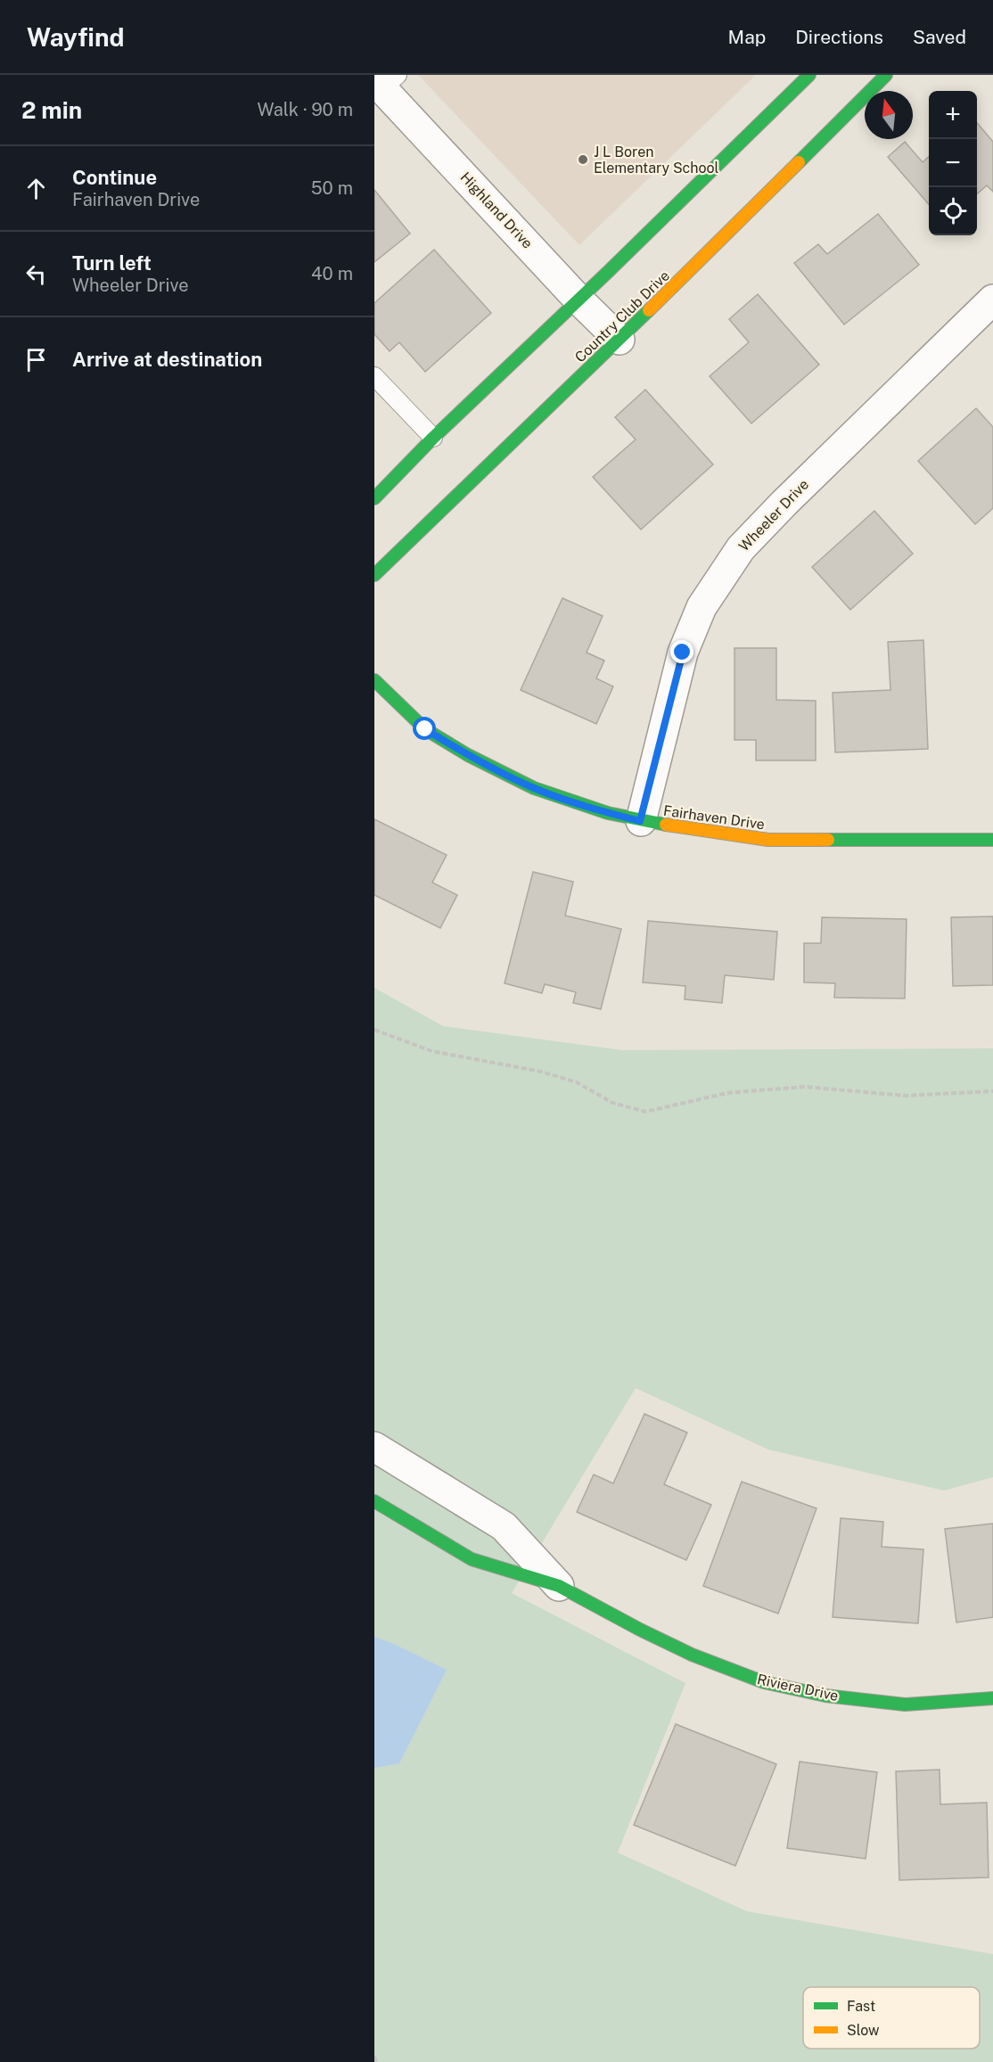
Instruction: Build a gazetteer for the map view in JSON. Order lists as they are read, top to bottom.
{
  "streets": {
    "main road": ["Country Club Drive", "Fairhaven Drive", "Riviera Drive"],
    "street": ["Highland Drive", "Wheeler Drive"]
  },
  "crossings": [
    ["Highland Drive", "Country Club Drive"],
    ["Wheeler Drive", "Fairhaven Drive"]
  ],
  "places": ["J L Boren Elementary School"],
  "legend": ["Fast", "Slow"],
  "north": "top",
  "page": {
    "header": "Wayfind",
    "nav": ["Map", "Directions", "Saved"],
    "heading": ["2 min", "Walk · 90 m"],
    "map_buttons": ["+", "−"],
    "list": [
      ["Continue", "Fairhaven Drive", "50 m"],
      ["Turn left", "Wheeler Drive", "40 m"],
      "Arrive at destination"
    ]
  }
}
